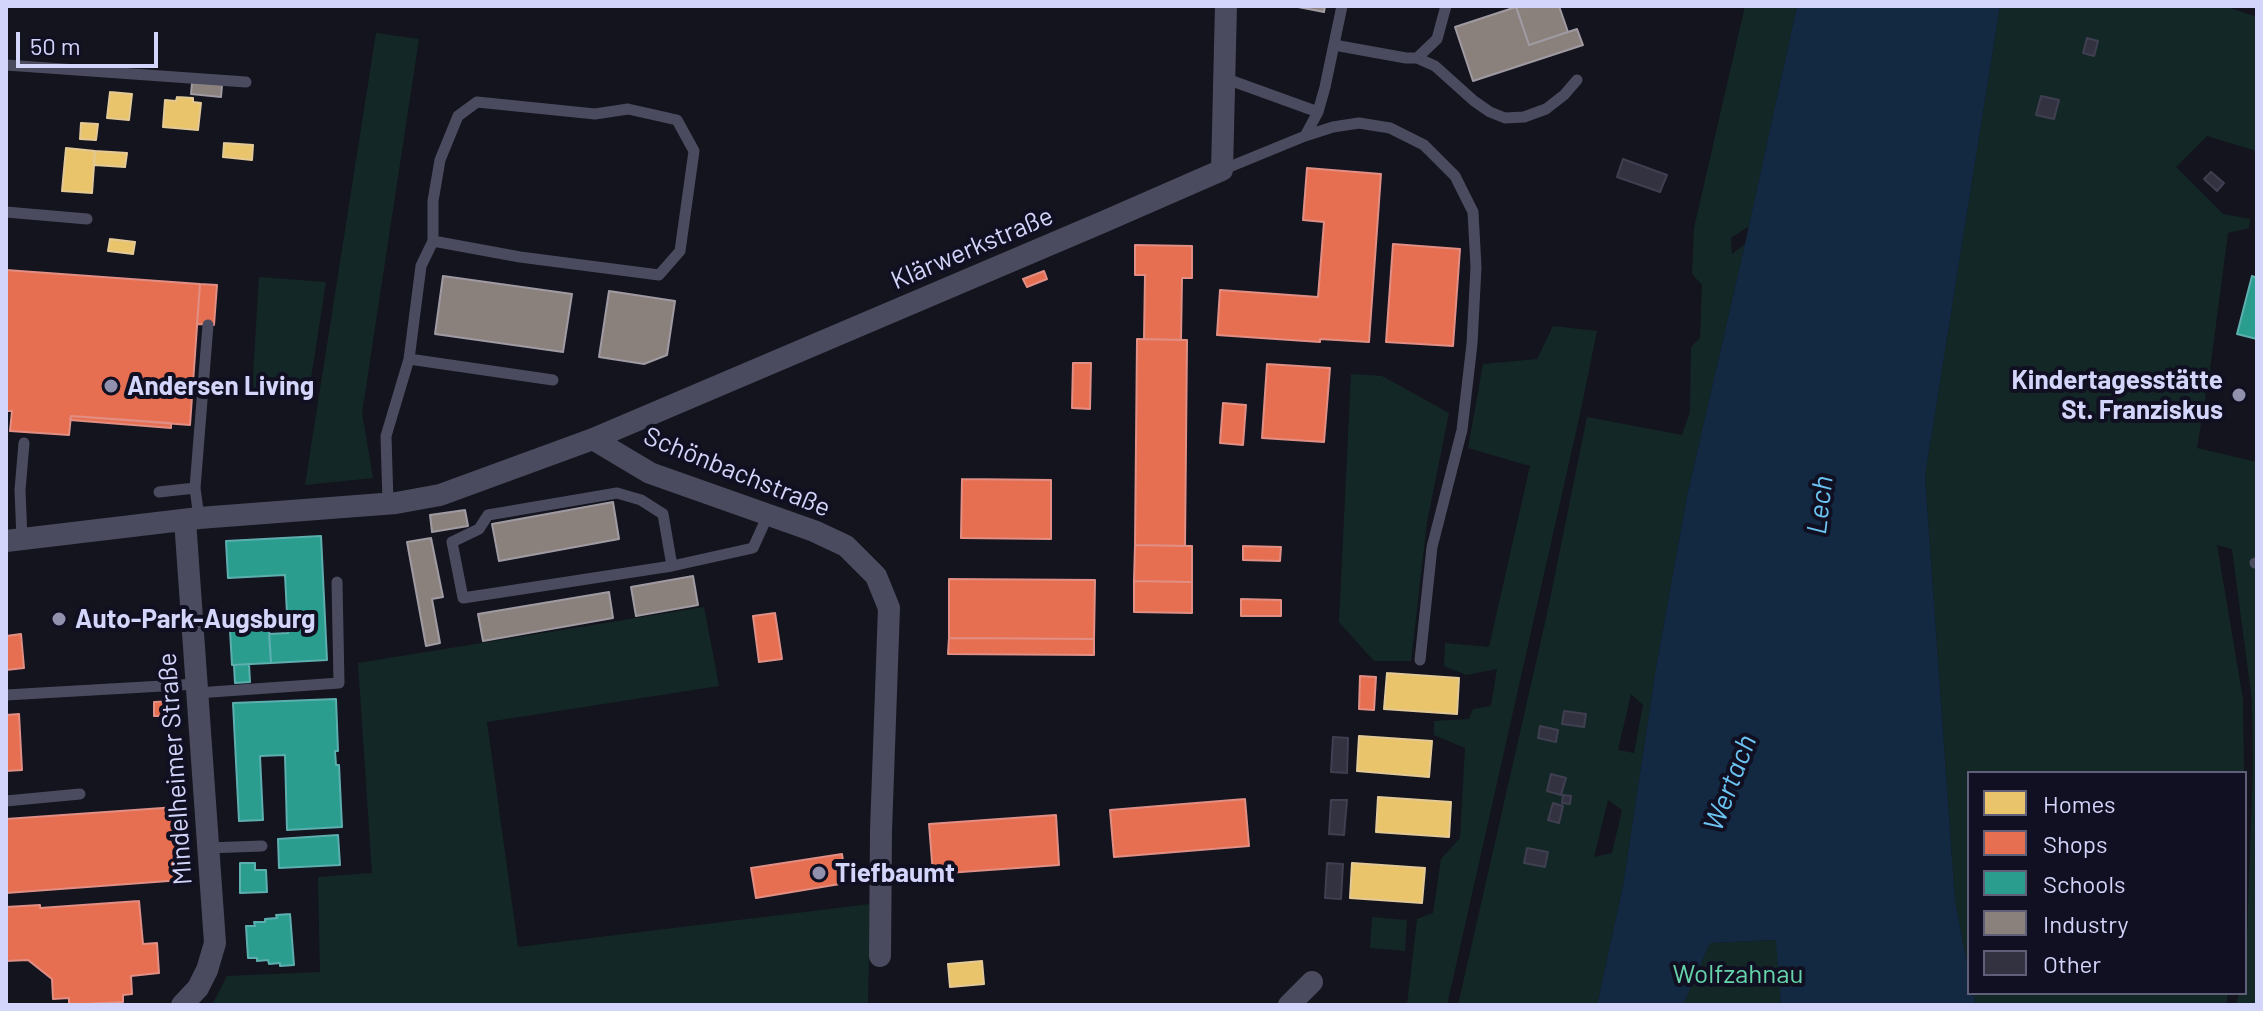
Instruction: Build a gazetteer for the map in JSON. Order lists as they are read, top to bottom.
{
  "streets": {
    "street": ["Klärwerkstraße", "Schönbachstraße", "Mindelheimer Straße"]
  },
  "crossings": [
    ["Klärwerkstraße", "Schönbachstraße"]
  ],
  "water": ["Lech", "Wertach"],
  "parks": ["Wolfzahnau"],
  "places": [
    "Andersen Living",
    "Kindertagesstätte St. Franziskus",
    "Auto-Park-Augsburg",
    "Tiefbaumt"
  ],
  "legend": [
    "Homes",
    "Shops",
    "Schools",
    "Industry",
    "Other"
  ],
  "scale_bar": "50 m"
}
